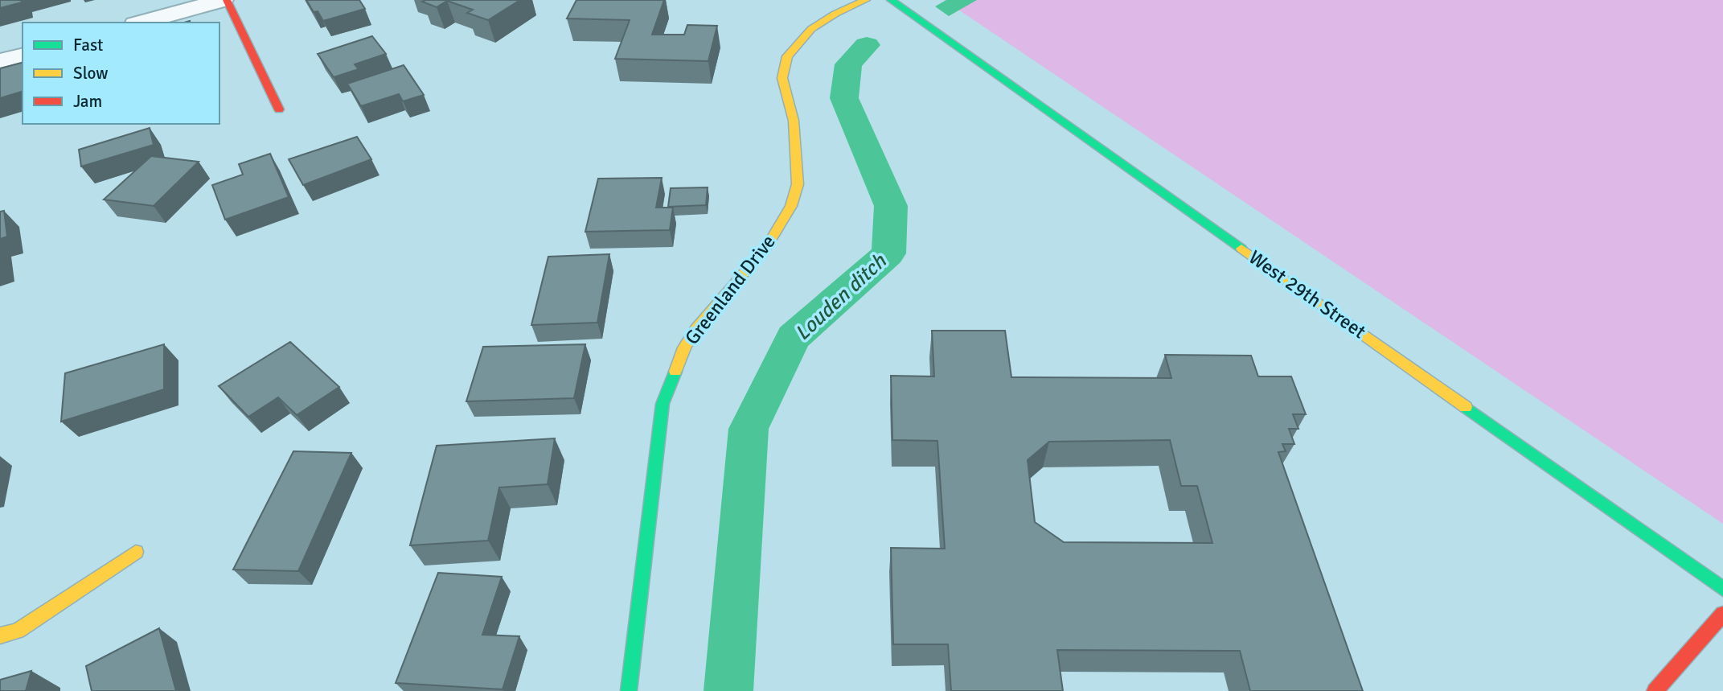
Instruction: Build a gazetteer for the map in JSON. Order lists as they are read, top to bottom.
{
  "streets": {
    "street": ["Greenland Drive", "West 29th Street"]
  },
  "water": ["Louden ditch"],
  "legend": ["Fast", "Slow", "Jam"]
}
